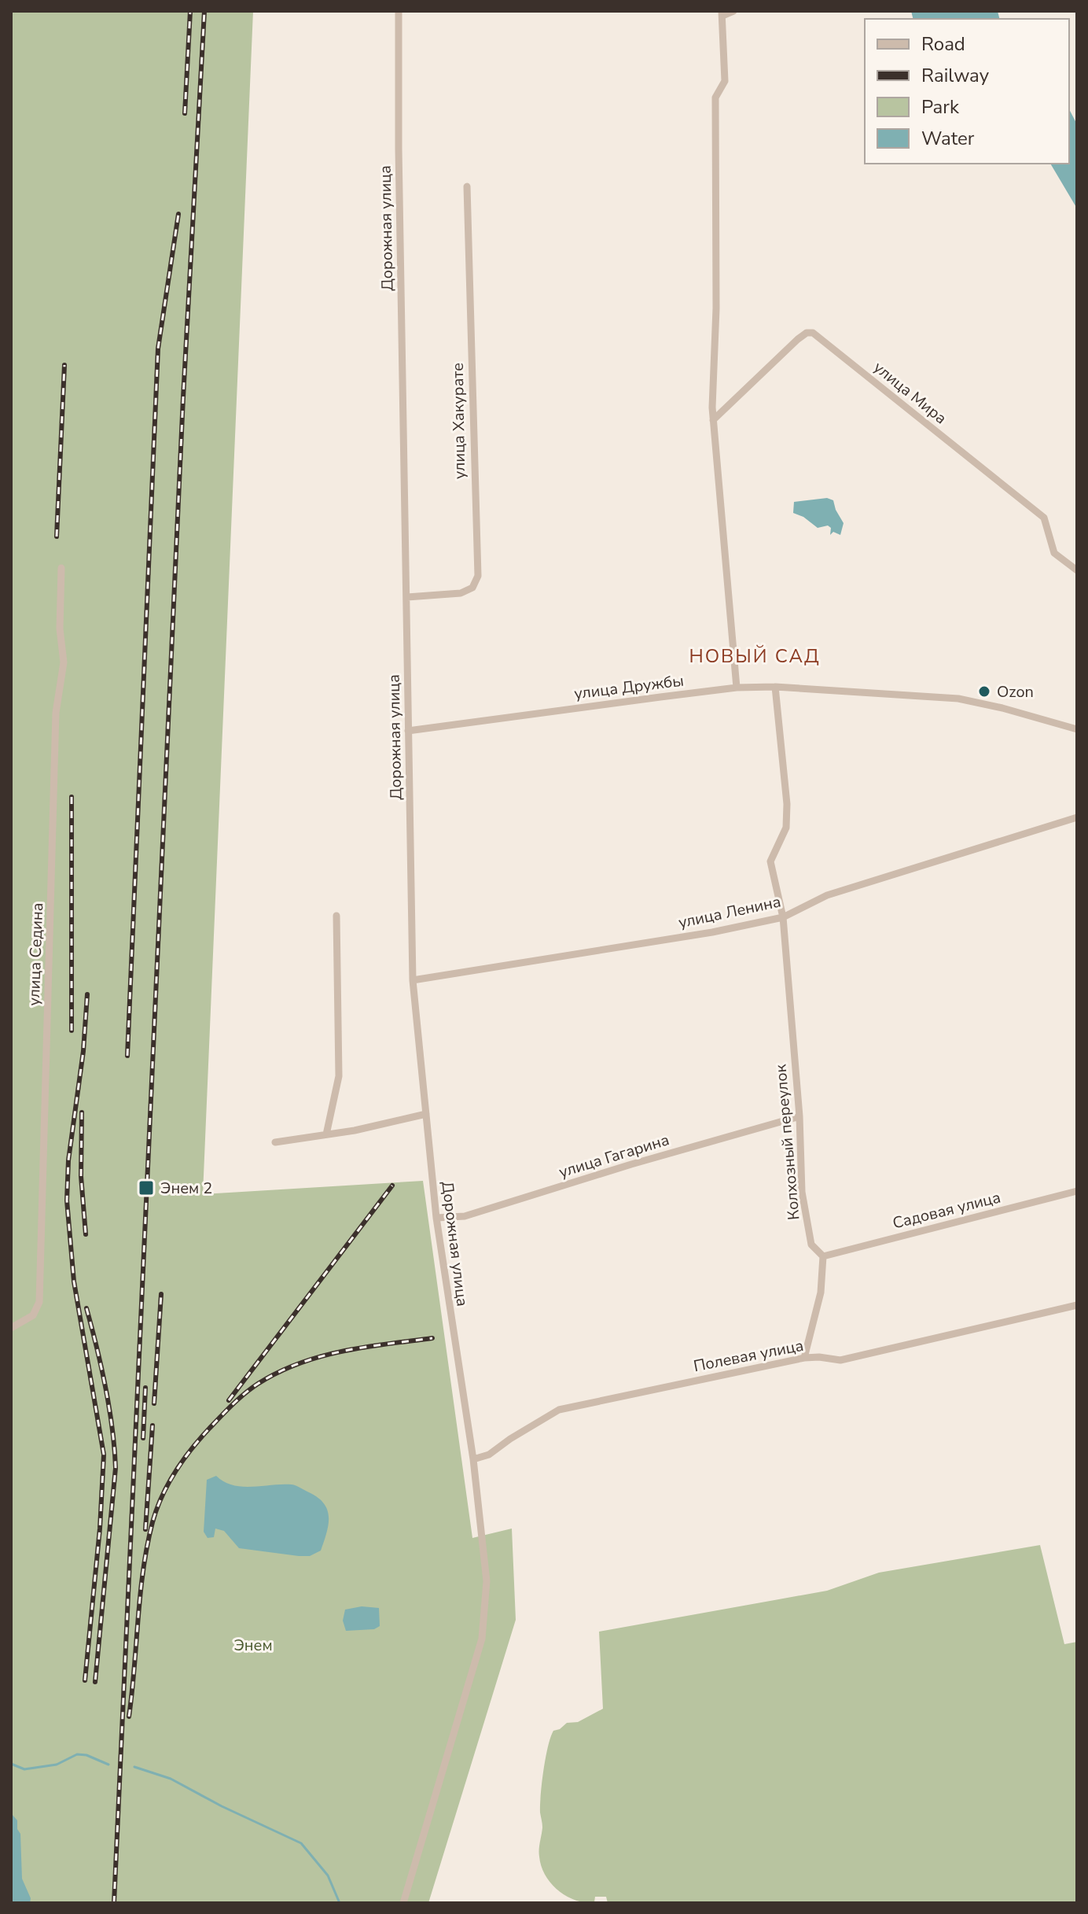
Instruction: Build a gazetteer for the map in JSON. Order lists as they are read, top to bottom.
{
  "streets": {
    "street": [
      "Дорожная улица",
      "улица Мира",
      "улица Хакурате",
      "улица Дружбы",
      "улица Ленина",
      "улица Седина",
      "Колхозный переулок",
      "улица Гагарина",
      "Садовая улица",
      "Полевая улица"
    ]
  },
  "crossings": [
    ["Дорожная улица", "улица Хакурате"],
    ["Дорожная улица", "улица Дружбы"],
    ["Дорожная улица", "улица Ленина"],
    ["Дорожная улица", "улица Гагарина"],
    ["Дорожная улица", "Полевая улица"],
    ["улица Ленина", "Колхозный переулок"],
    ["Колхозный переулок", "улица Гагарина"],
    ["Колхозный переулок", "Садовая улица"]
  ],
  "districts": ["НОВЫЙ САД"],
  "parks": ["Энем"],
  "places": {
    "other": ["Ozon"],
    "transit": ["Энем 2"]
  },
  "legend": [
    "Road",
    "Railway",
    "Park",
    "Water"
  ]
}
